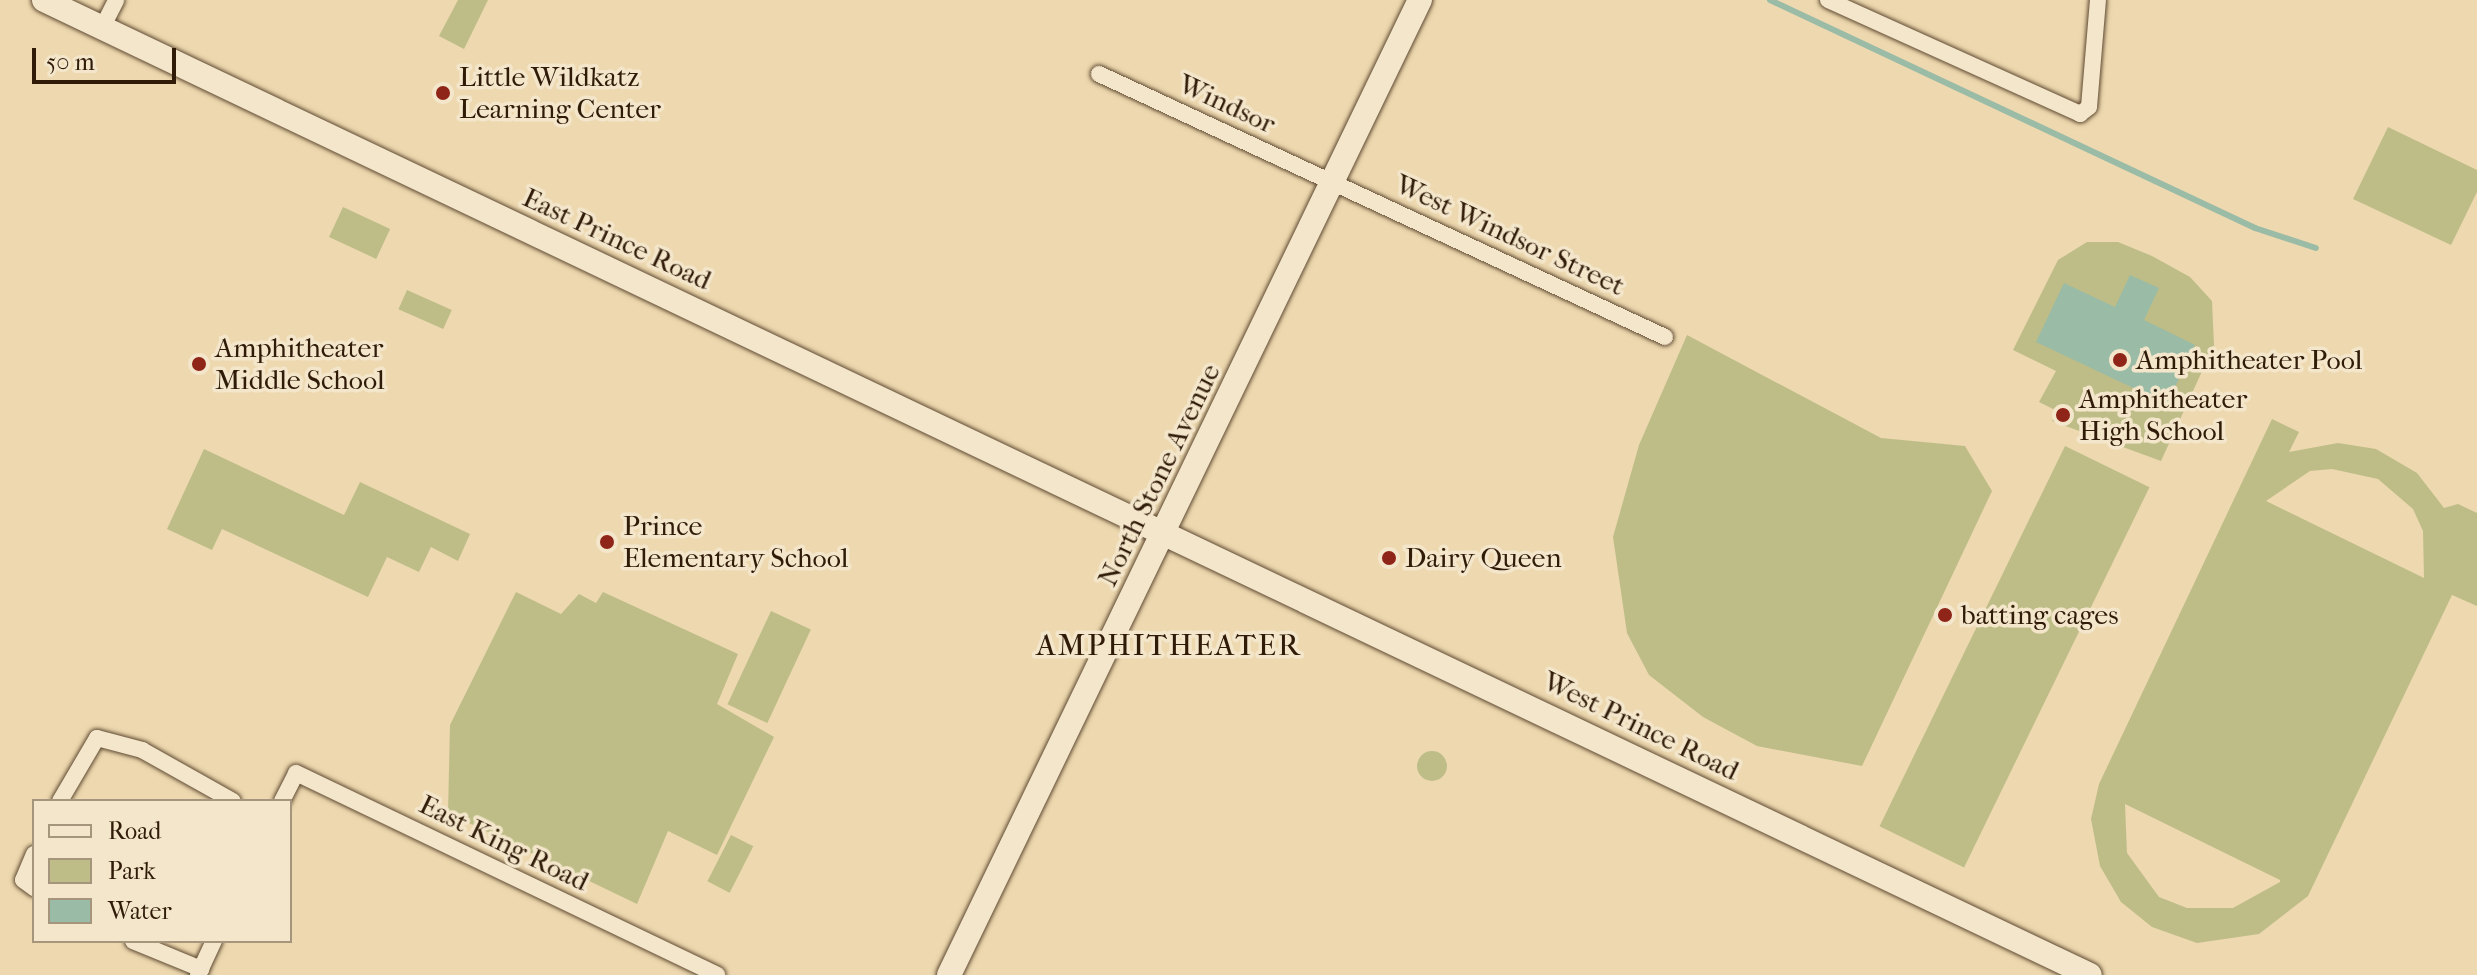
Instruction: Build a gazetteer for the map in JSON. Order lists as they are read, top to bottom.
{
  "streets": {
    "main road": ["East Prince Road", "North Stone Avenue", "West Prince Road"],
    "street": ["Windsor", "West Windsor Street", "East King Road"]
  },
  "crossings": [
    ["Windsor", "West Windsor Street"],
    ["Windsor", "North Stone Avenue"],
    ["West Windsor Street", "North Stone Avenue"],
    ["East Prince Road", "North Stone Avenue"],
    ["East Prince Road", "West Prince Road"],
    ["North Stone Avenue", "West Prince Road"]
  ],
  "districts": ["AMPHITHEATER"],
  "places": [
    "Little Wildkatz Learning Center",
    "Amphitheater Pool",
    "Amphitheater Middle School",
    "Amphitheater High School",
    "Prince Elementary School",
    "Dairy Queen",
    "batting cages"
  ],
  "legend": ["Road", "Park", "Water"],
  "scale_bar": "50 m"
}
